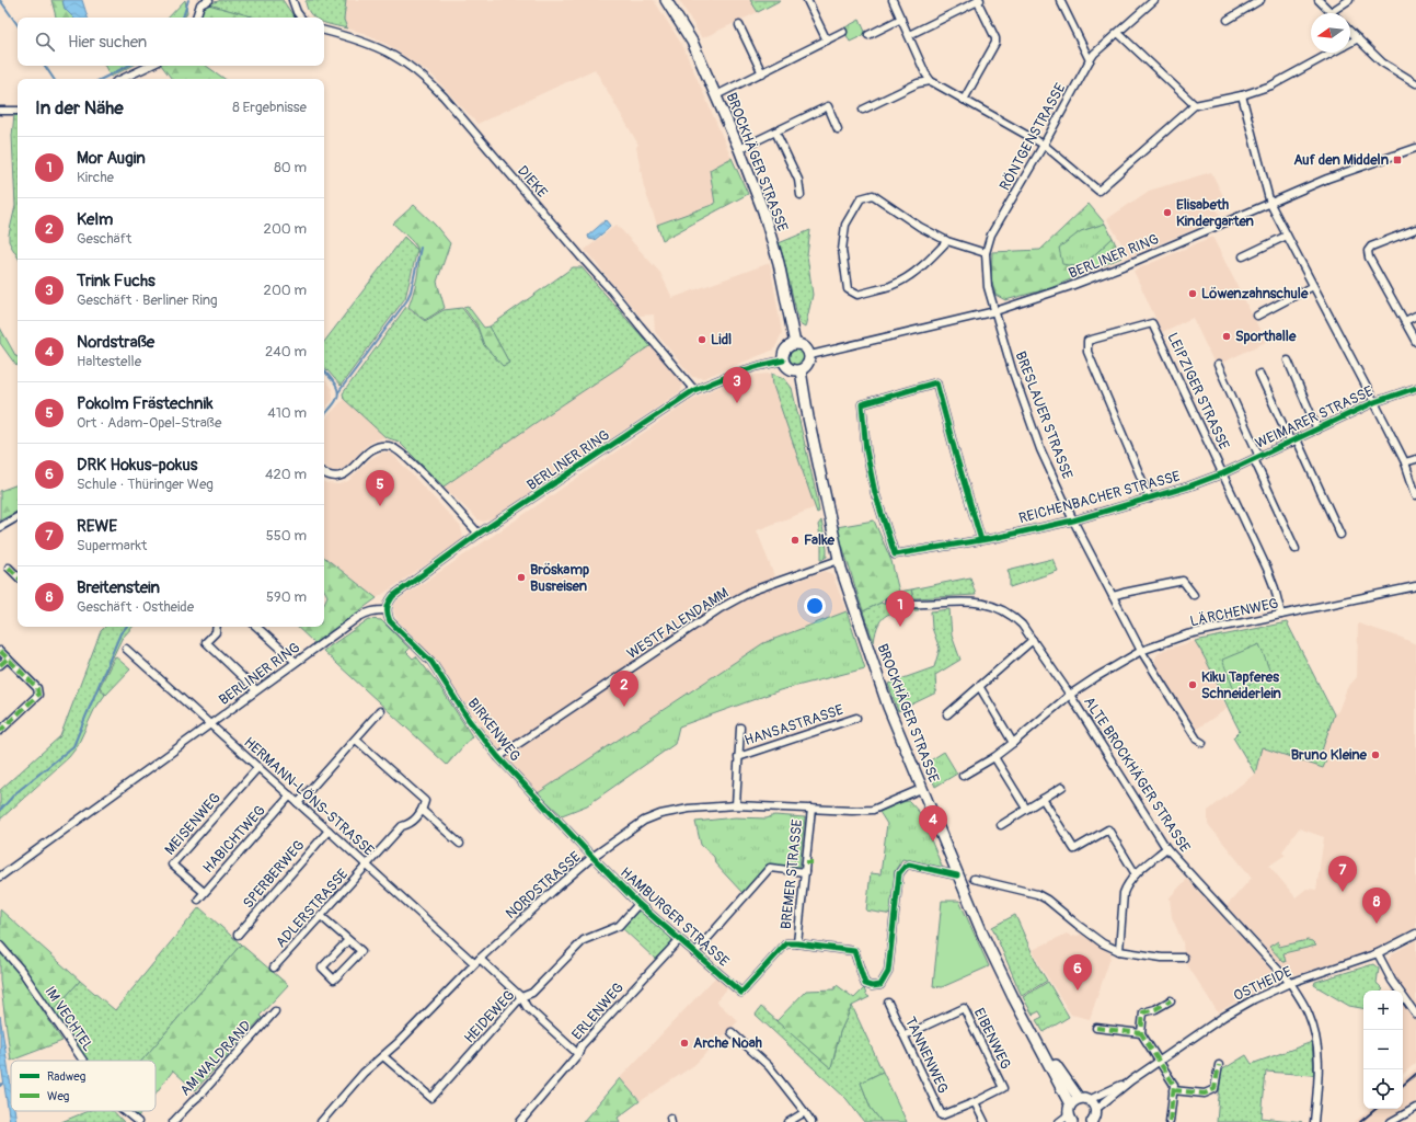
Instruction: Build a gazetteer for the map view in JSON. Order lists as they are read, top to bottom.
{
  "streets": {
    "street": [
      "RÖNTGENSTRASSE",
      "BROCKHÄGER STRASSE",
      "DIEKE",
      "BERLINER RING",
      "LEIPZIGER STRASSE",
      "BRESLAUER STRASSE",
      "WEIMARER STRASSE",
      "REICHENBACHER STRASSE",
      "LÄRCHENWEG",
      "WESTFALENDAMM",
      "HANSASTRASSE",
      "BIRKENWEG",
      "ALTE BROCKHÄGER STRASSE",
      "HERMANN-LÖNS-STRASSE",
      "MEISENWEG",
      "HABICHTWEG",
      "SPERBERWEG",
      "BREMER STRASSE",
      "NORDSTRASSE",
      "ADLERSTRASSE",
      "HAMBURGER STRASSE",
      "OSTHEIDE",
      "ERLENWEG",
      "HEIDEWEG",
      "IM VECHTEL",
      "EIBENWEG",
      "TANNENWEG",
      "AM WALDRAND"
    ]
  },
  "crossings": [
    ["RÖNTGENSTRASSE", "BERLINER RING"],
    ["RÖNTGENSTRASSE", "BRESLAUER STRASSE"],
    ["BROCKHÄGER STRASSE", "BERLINER RING"],
    ["BROCKHÄGER STRASSE", "WESTFALENDAMM"],
    ["BROCKHÄGER STRASSE", "BREMER STRASSE"],
    ["BROCKHÄGER STRASSE", "NORDSTRASSE"],
    ["BROCKHÄGER STRASSE", "OSTHEIDE"],
    ["DIEKE", "BERLINER RING"],
    ["BERLINER RING", "BRESLAUER STRASSE"],
    ["BERLINER RING", "BIRKENWEG"],
    ["BERLINER RING", "HERMANN-LÖNS-STRASSE"],
    ["LEIPZIGER STRASSE", "WEIMARER STRASSE"],
    ["LEIPZIGER STRASSE", "REICHENBACHER STRASSE"],
    ["LEIPZIGER STRASSE", "LÄRCHENWEG"],
    ["BRESLAUER STRASSE", "REICHENBACHER STRASSE"],
    ["BRESLAUER STRASSE", "LÄRCHENWEG"],
    ["WEIMARER STRASSE", "REICHENBACHER STRASSE"],
    ["LÄRCHENWEG", "ALTE BROCKHÄGER STRASSE"],
    ["WESTFALENDAMM", "BIRKENWEG"],
    ["HANSASTRASSE", "NORDSTRASSE"],
    ["BIRKENWEG", "NORDSTRASSE"],
    ["BIRKENWEG", "HAMBURGER STRASSE"],
    ["ALTE BROCKHÄGER STRASSE", "OSTHEIDE"],
    ["HERMANN-LÖNS-STRASSE", "MEISENWEG"],
    ["HERMANN-LÖNS-STRASSE", "HABICHTWEG"],
    ["HERMANN-LÖNS-STRASSE", "SPERBERWEG"],
    ["HERMANN-LÖNS-STRASSE", "NORDSTRASSE"],
    ["HERMANN-LÖNS-STRASSE", "ADLERSTRASSE"],
    ["HERMANN-LÖNS-STRASSE", "ERLENWEG"],
    ["HERMANN-LÖNS-STRASSE", "HEIDEWEG"],
    ["MEISENWEG", "HABICHTWEG"],
    ["BREMER STRASSE", "NORDSTRASSE"],
    ["BREMER STRASSE", "HAMBURGER STRASSE"],
    ["NORDSTRASSE", "HAMBURGER STRASSE"],
    ["NORDSTRASSE", "HEIDEWEG"],
    ["HAMBURGER STRASSE", "ERLENWEG"],
    ["HAMBURGER STRASSE", "HEIDEWEG"],
    ["EIBENWEG", "TANNENWEG"]
  ],
  "places": {
    "transit": ["Auf den Middeln"],
    "other": [
      "Elisabeth Kindergarten",
      "Löwenzahnschule",
      "Sporthalle",
      "Lidl",
      "Falke",
      "Bröskamp Busreisen",
      "Kiku Tapferes Schneiderlein",
      "Bruno Kleine",
      "Arche Noah"
    ]
  },
  "legend": ["Radweg", "Weg"],
  "north": "left",
  "page": {
    "search": "Hier suchen",
    "heading": ["In der Nähe", "8 Ergebnisse"],
    "list": [
      {
        "mark": "1",
        "name": "Mor Augin",
        "note": "Kirche",
        "value": "80 m"
      },
      {
        "mark": "2",
        "name": "Kelm",
        "note": "Geschäft",
        "value": "200 m"
      },
      {
        "mark": "3",
        "name": "Trink Fuchs",
        "note": "Geschäft · Berliner Ring",
        "value": "200 m"
      },
      {
        "mark": "4",
        "name": "Nordstraße",
        "note": "Haltestelle",
        "value": "240 m"
      },
      {
        "mark": "5",
        "name": "Pokolm Frästechnik",
        "note": "Ort · Adam-Opel-Straße",
        "value": "410 m"
      },
      {
        "mark": "6",
        "name": "DRK Hokus-pokus",
        "note": "Schule · Thüringer Weg",
        "value": "420 m"
      },
      {
        "mark": "7",
        "name": "REWE",
        "note": "Supermarkt",
        "value": "550 m"
      },
      {
        "mark": "8",
        "name": "Breitenstein",
        "note": "Geschäft · Ostheide",
        "value": "590 m"
      }
    ],
    "pins": [
      "3",
      "5",
      "1",
      "2",
      "4",
      "7",
      "8",
      "6"
    ],
    "map_buttons": ["+", "−"]
  }
}
